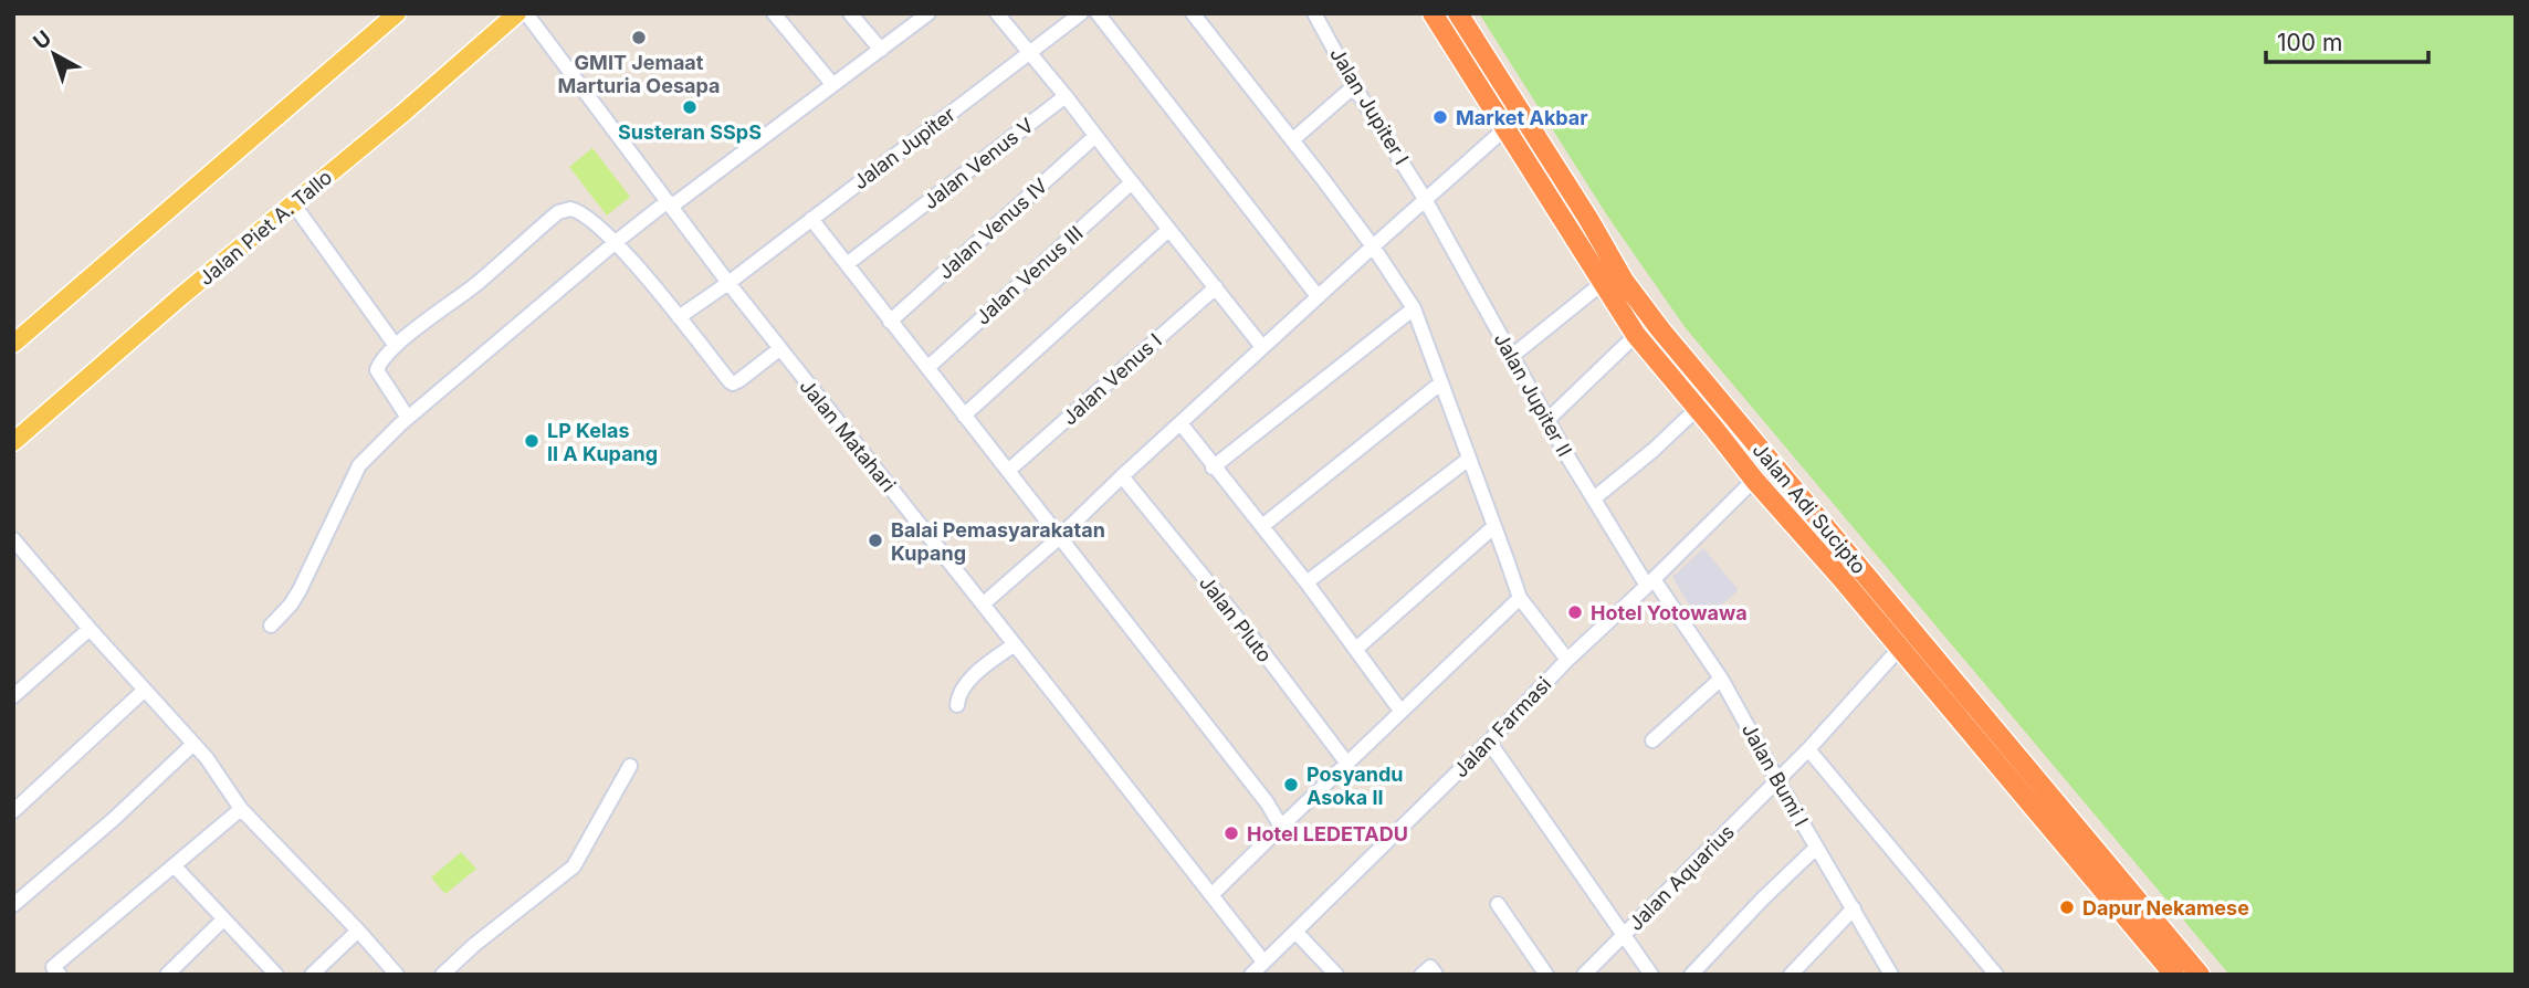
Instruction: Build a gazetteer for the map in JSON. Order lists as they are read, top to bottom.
{
  "streets": {
    "highway": ["Jalan Adi Sucipto"],
    "main road": ["Jalan Piet A. Tallo"],
    "street": [
      "Jalan Jupiter I",
      "Jalan Jupiter",
      "Jalan Venus V",
      "Jalan Venus IV",
      "Jalan Venus III",
      "Jalan Venus I",
      "Jalan Jupiter II",
      "Jalan Matahari",
      "Jalan Pluto",
      "Jalan Farmasi",
      "Jalan Bumi I",
      "Jalan Aquarius"
    ]
  },
  "crossings": [
    ["Jalan Jupiter I", "Jalan Jupiter II"],
    ["Jalan Jupiter", "Jalan Matahari"],
    ["Jalan Jupiter II", "Jalan Farmasi"],
    ["Jalan Jupiter II", "Jalan Bumi I"],
    ["Jalan Matahari", "Jalan Farmasi"],
    ["Jalan Adi Sucipto", "Jalan Farmasi"],
    ["Jalan Adi Sucipto", "Jalan Aquarius"],
    ["Jalan Farmasi", "Jalan Bumi I"],
    ["Jalan Bumi I", "Jalan Aquarius"]
  ],
  "places": [
    "GMIT Jemaat Marturia Oesapa",
    "Susteran SSpS",
    "Market Akbar",
    "LP Kelas II A Kupang",
    "Balai Pemasyarakatan Kupang",
    "Hotel Yotowawa",
    "Posyandu Asoka II",
    "Hotel LEDETADU",
    "Dapur Nekamese"
  ],
  "scale_bar": "100 m",
  "north": "top left"
}
